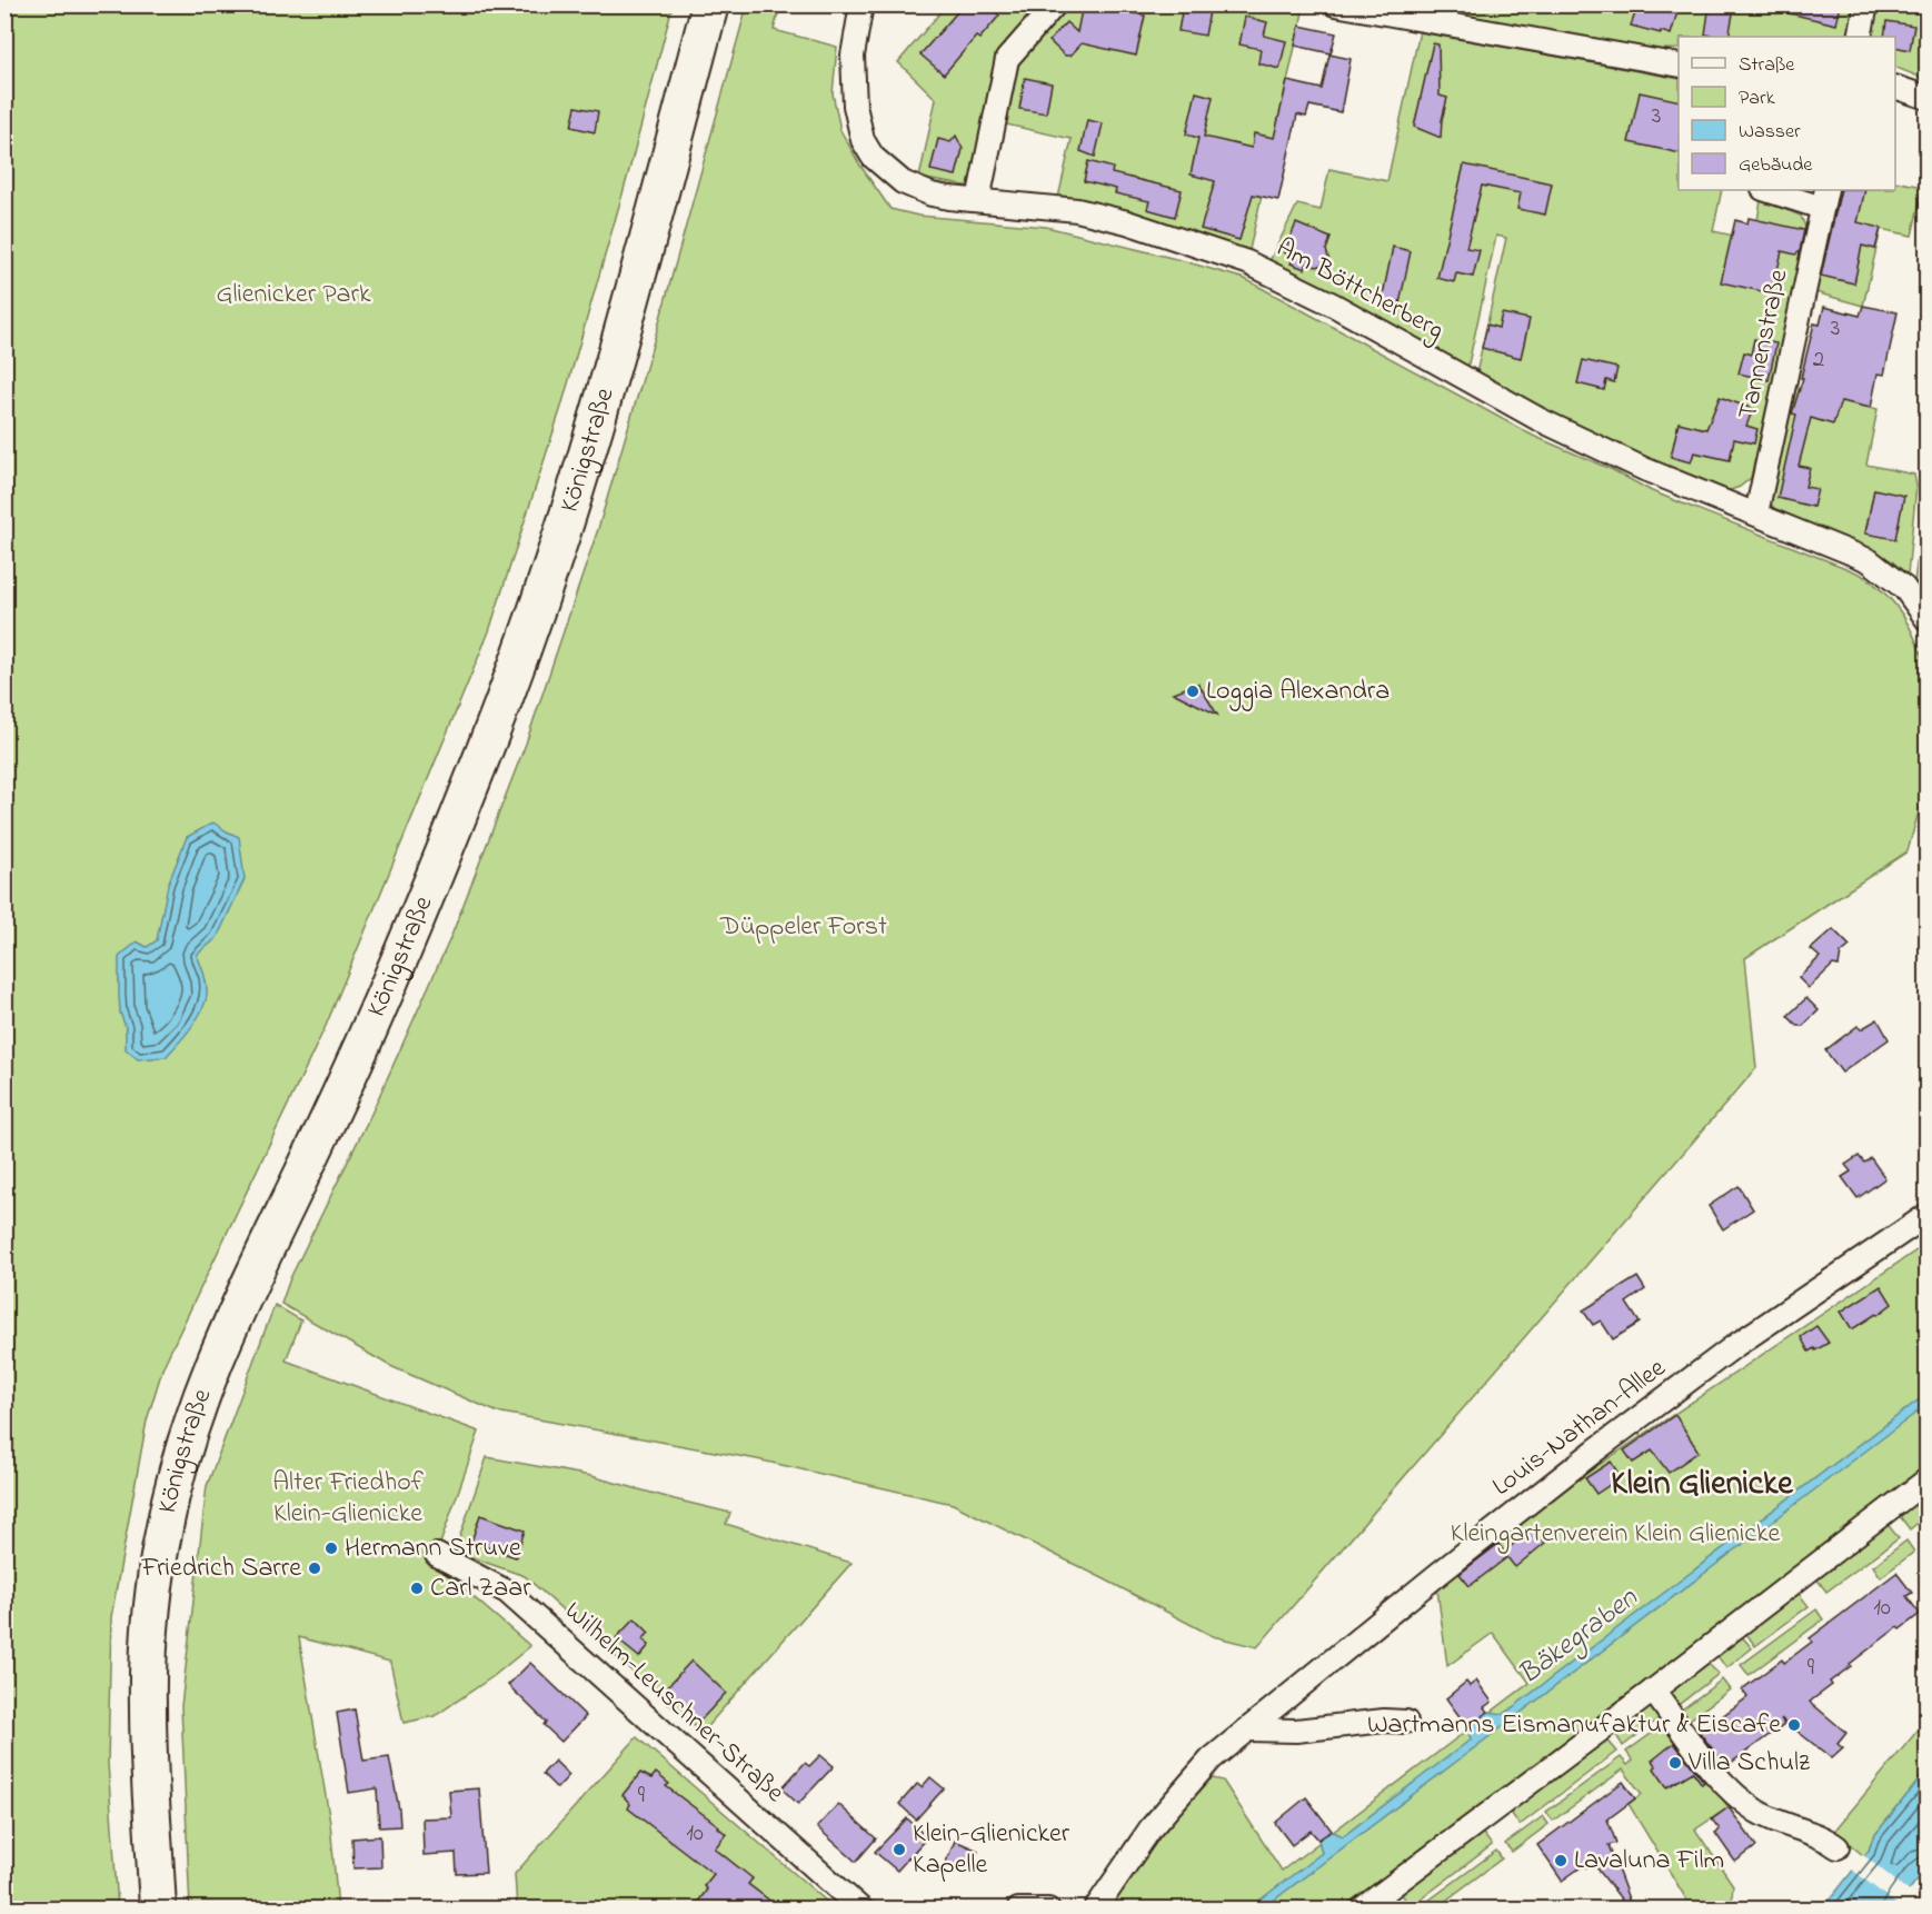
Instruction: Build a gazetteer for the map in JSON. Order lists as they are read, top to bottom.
{
  "streets": {
    "main road": ["Königstraße"],
    "street": [
      "Am Böttcherberg",
      "Tannenstraße",
      "Louis-Nathan-Allee",
      "Wilhelm-Leuschner-Straße"
    ]
  },
  "crossings": [
    ["Am Böttcherberg", "Tannenstraße"]
  ],
  "districts": ["Klein Glienicke"],
  "water": ["Bäkegraben"],
  "parks": [
    "Glienicker Park",
    "Düppeler Forst",
    "Alter Friedhof Klein-Glienicke",
    "Kleingartenverein Klein Glienicke"
  ],
  "places": [
    "Loggia Alexandra",
    "Hermann Struve",
    "Friedrich Sarre",
    "Carl Zaar",
    "Wartmanns Eismanufaktur & Eiscafe",
    "Villa Schulz",
    "Klein-Glienicker Kapelle",
    "Lavaluna Film"
  ],
  "house_numbers": [
    "3",
    "3",
    "2",
    "10",
    "9",
    "9",
    "10"
  ],
  "legend": [
    "Straße",
    "Park",
    "Wasser",
    "Gebäude"
  ]
}
